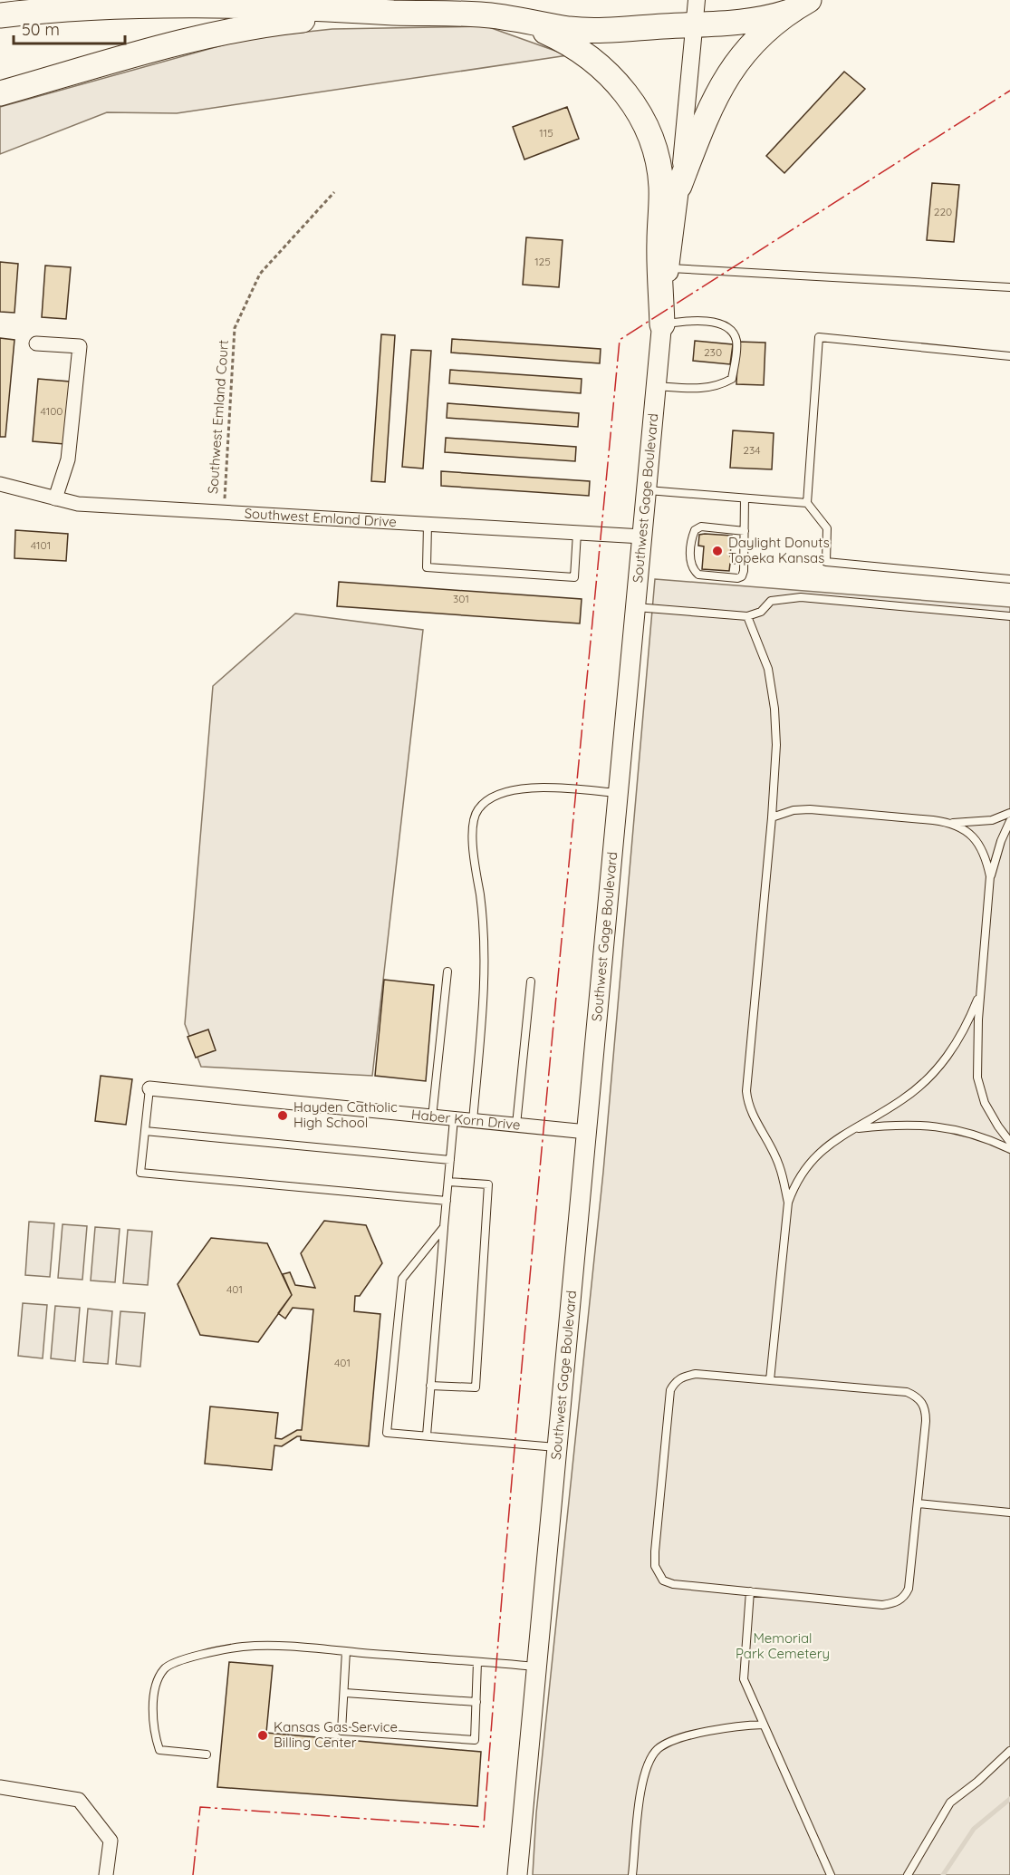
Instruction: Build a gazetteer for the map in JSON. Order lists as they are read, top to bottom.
{
  "streets": {
    "main road": ["Southwest Gage Boulevard"],
    "street": ["Southwest Emland Drive", "Haber Korn Drive"],
    "path": ["Southwest Emland Court"]
  },
  "crossings": [
    ["Southwest Emland Court", "Southwest Emland Drive"],
    ["Southwest Gage Boulevard", "Southwest Emland Drive"],
    ["Southwest Gage Boulevard", "Haber Korn Drive"]
  ],
  "parks": ["Memorial Park Cemetery"],
  "places": ["Daylight Donuts Topeka Kansas", "Hayden Catholic High School", "Kansas Gas Service Billing Center"],
  "house_numbers": [
    "115",
    "220",
    "125",
    "230",
    "4100",
    "234",
    "4101",
    "301",
    "401",
    "401"
  ],
  "scale_bar": "50 m"
}
